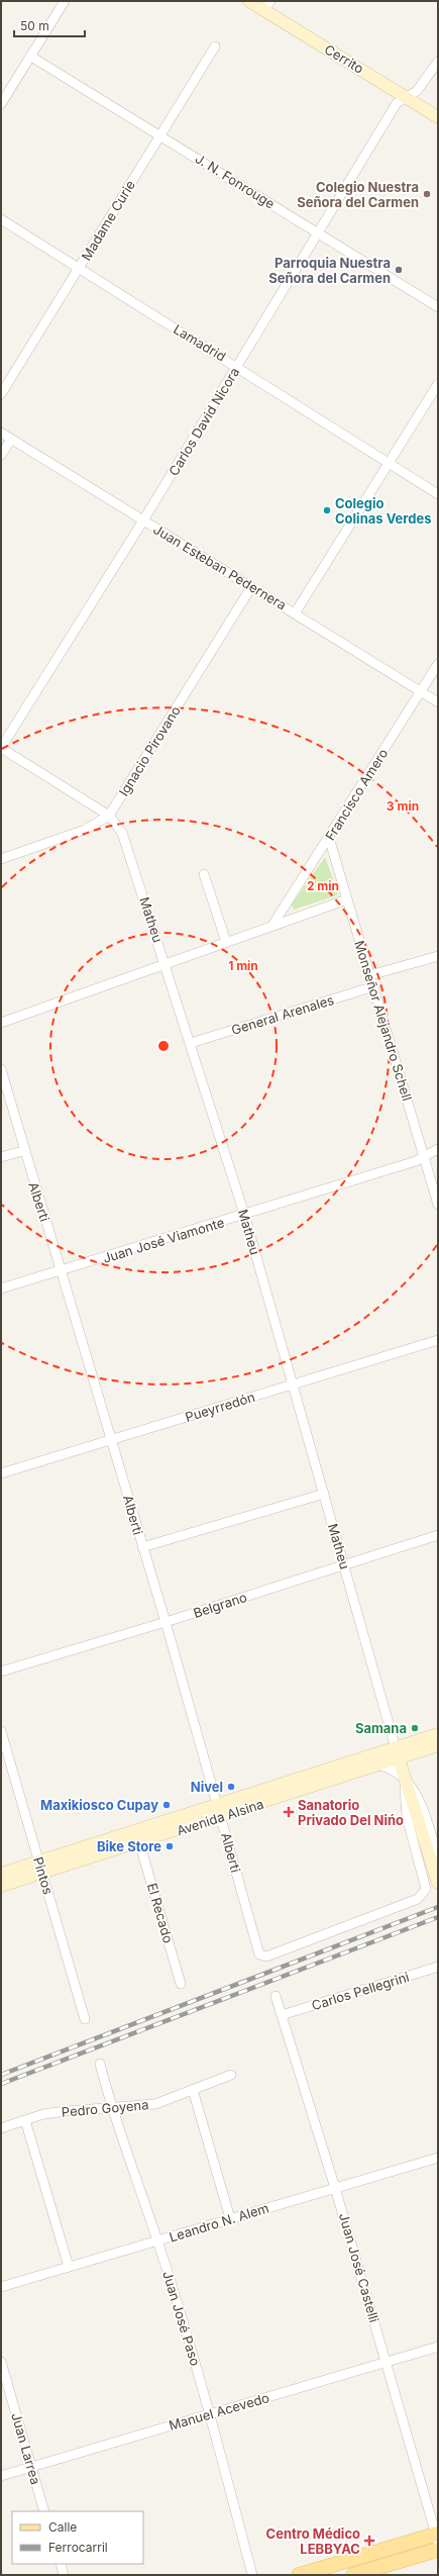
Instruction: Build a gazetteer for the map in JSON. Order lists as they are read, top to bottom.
{
  "streets": {
    "main road": ["Cerrito", "Matheu", "Avenida Alsina"],
    "street": [
      "J. N. Fonrouge",
      "Madame Curie",
      "Lamadrid",
      "Carlos David Nicora",
      "Juan Esteban Pedernera",
      "Ignacio Pirovano",
      "Francisco Amero",
      "General Arenales",
      "Monseñor Alejandro Schell",
      "Alberti",
      "Juan José Viamonte",
      "Pueyrredón",
      "Belgrano",
      "Pintos",
      "El Recado",
      "Carlos Pellegrini",
      "Pedro Goyena",
      "Leandro N. Alem",
      "Juan José Castelli",
      "Juan José Paso",
      "Manuel Acevedo",
      "Juan Larrea"
    ]
  },
  "crossings": [
    ["Cerrito", "Carlos David Nicora"],
    ["J. N. Fonrouge", "Madame Curie"],
    ["J. N. Fonrouge", "Carlos David Nicora"],
    ["Madame Curie", "Lamadrid"],
    ["Lamadrid", "Carlos David Nicora"],
    ["Carlos David Nicora", "Juan Esteban Pedernera"],
    ["Carlos David Nicora", "Matheu"],
    ["Juan Esteban Pedernera", "Ignacio Pirovano"],
    ["Juan Esteban Pedernera", "Francisco Amero"],
    ["Ignacio Pirovano", "Matheu"],
    ["Francisco Amero", "Monseñor Alejandro Schell"],
    ["Matheu", "General Arenales"],
    ["Matheu", "Alberti"],
    ["Matheu", "Juan José Viamonte"],
    ["Matheu", "Pueyrredón"],
    ["Matheu", "Belgrano"],
    ["Matheu", "Avenida Alsina"],
    ["General Arenales", "Monseñor Alejandro Schell"],
    ["Monseñor Alejandro Schell", "Juan José Viamonte"],
    ["Alberti", "Juan José Viamonte"],
    ["Alberti", "Pueyrredón"],
    ["Alberti", "Belgrano"],
    ["Alberti", "Avenida Alsina"],
    ["Avenida Alsina", "Pintos"],
    ["Avenida Alsina", "El Recado"],
    ["Carlos Pellegrini", "Juan José Castelli"],
    ["Pedro Goyena", "Juan José Paso"],
    ["Leandro N. Alem", "Juan José Castelli"],
    ["Leandro N. Alem", "Juan José Paso"],
    ["Juan José Castelli", "Manuel Acevedo"],
    ["Juan José Paso", "Manuel Acevedo"],
    ["Manuel Acevedo", "Juan Larrea"]
  ],
  "places": {
    "other": [
      "Colegio Nuestra Señora del Carmen",
      "Parroquia Nuestra Señora del Carmen",
      "Colegio Colinas Verdes",
      "Samana",
      "Nivel",
      "Maxikiosco Cupay",
      "Bike Store"
    ],
    "health": ["Sanatorio Privado Del Nińo", "Centro Médico LEBBYAC"]
  },
  "legend": ["Calle", "Ferrocarril"],
  "scale_bar": "50 m",
  "rings": ["3 min", "2 min", "1 min"]
}
